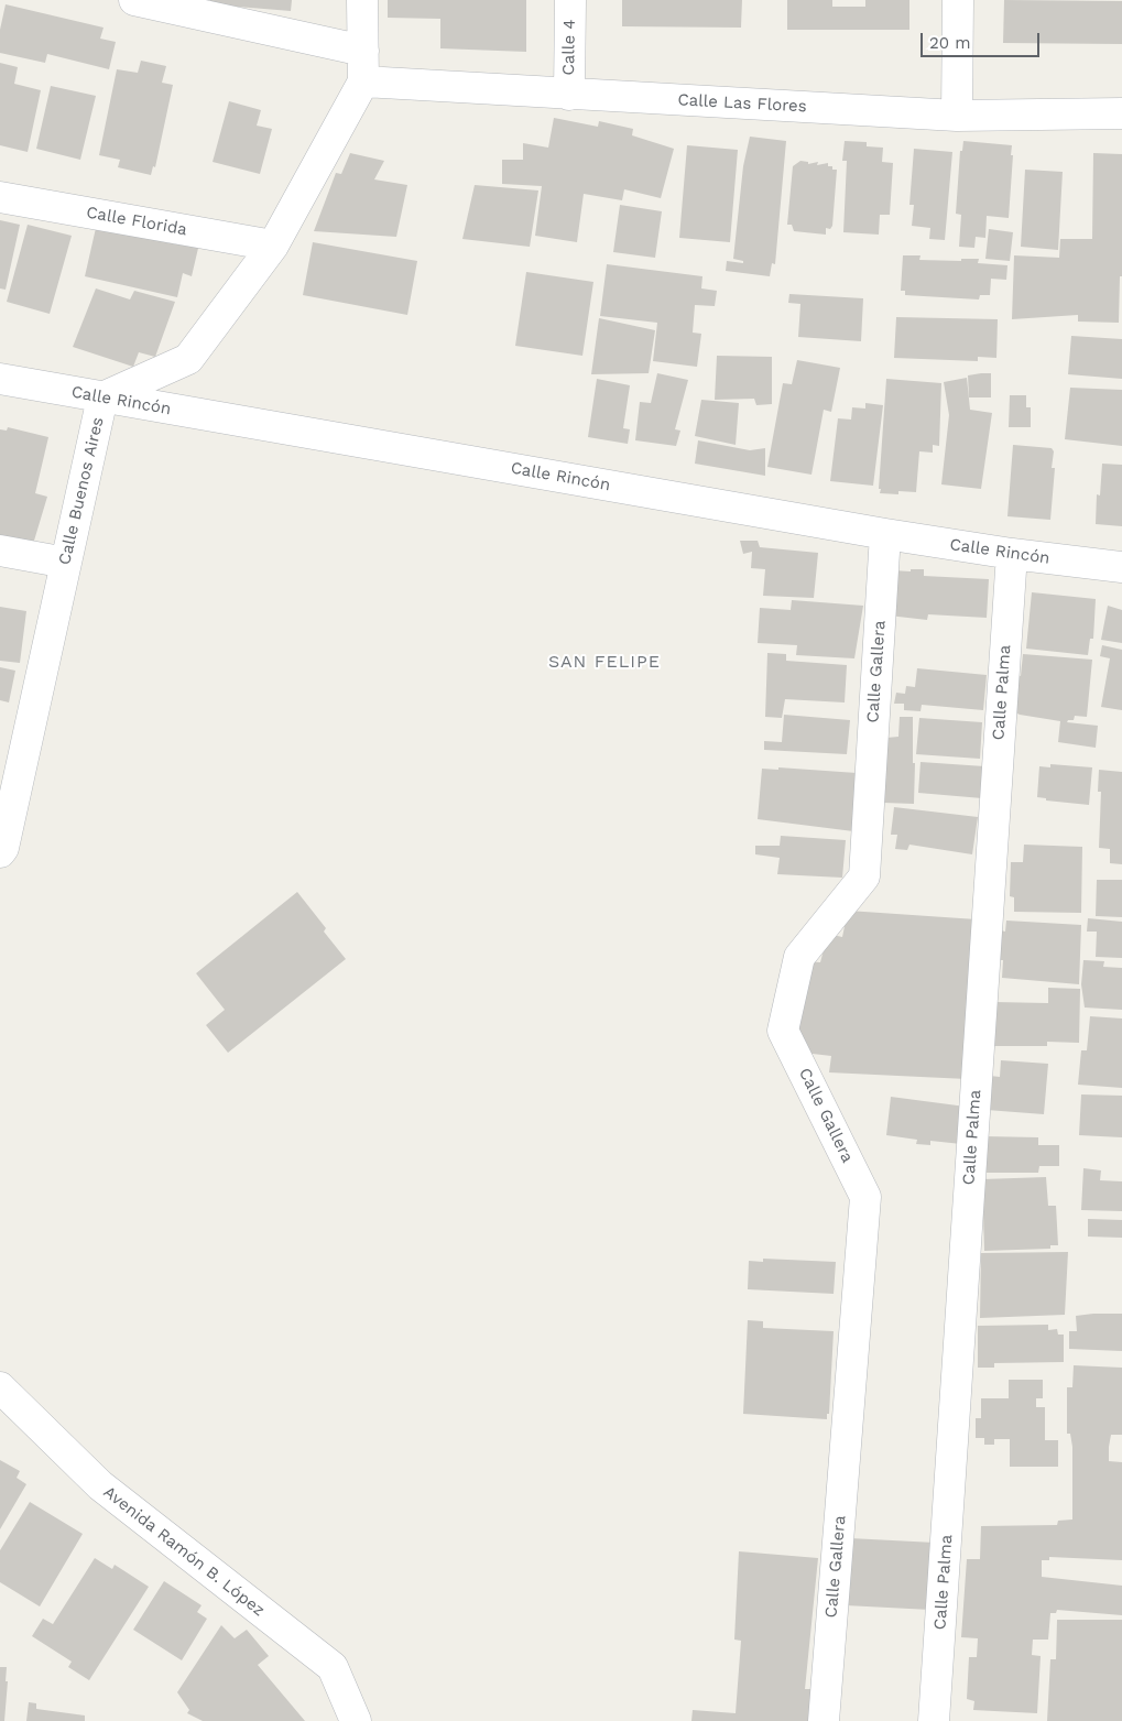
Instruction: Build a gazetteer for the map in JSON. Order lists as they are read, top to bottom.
{
  "streets": {
    "street": [
      "Calle 4",
      "Calle Las Flores",
      "Calle Florida",
      "Calle Rincón",
      "Calle Buenos Aires",
      "Calle Gallera",
      "Calle Palma",
      "Avenida Ramón B. López"
    ]
  },
  "crossings": [
    ["Calle 4", "Calle Las Flores"],
    ["Calle Las Flores", "Calle Buenos Aires"],
    ["Calle Florida", "Calle Buenos Aires"],
    ["Calle Rincón", "Calle Buenos Aires"],
    ["Calle Rincón", "Calle Gallera"],
    ["Calle Rincón", "Calle Palma"]
  ],
  "districts": ["SAN FELIPE"],
  "scale_bar": "20 m"
}
